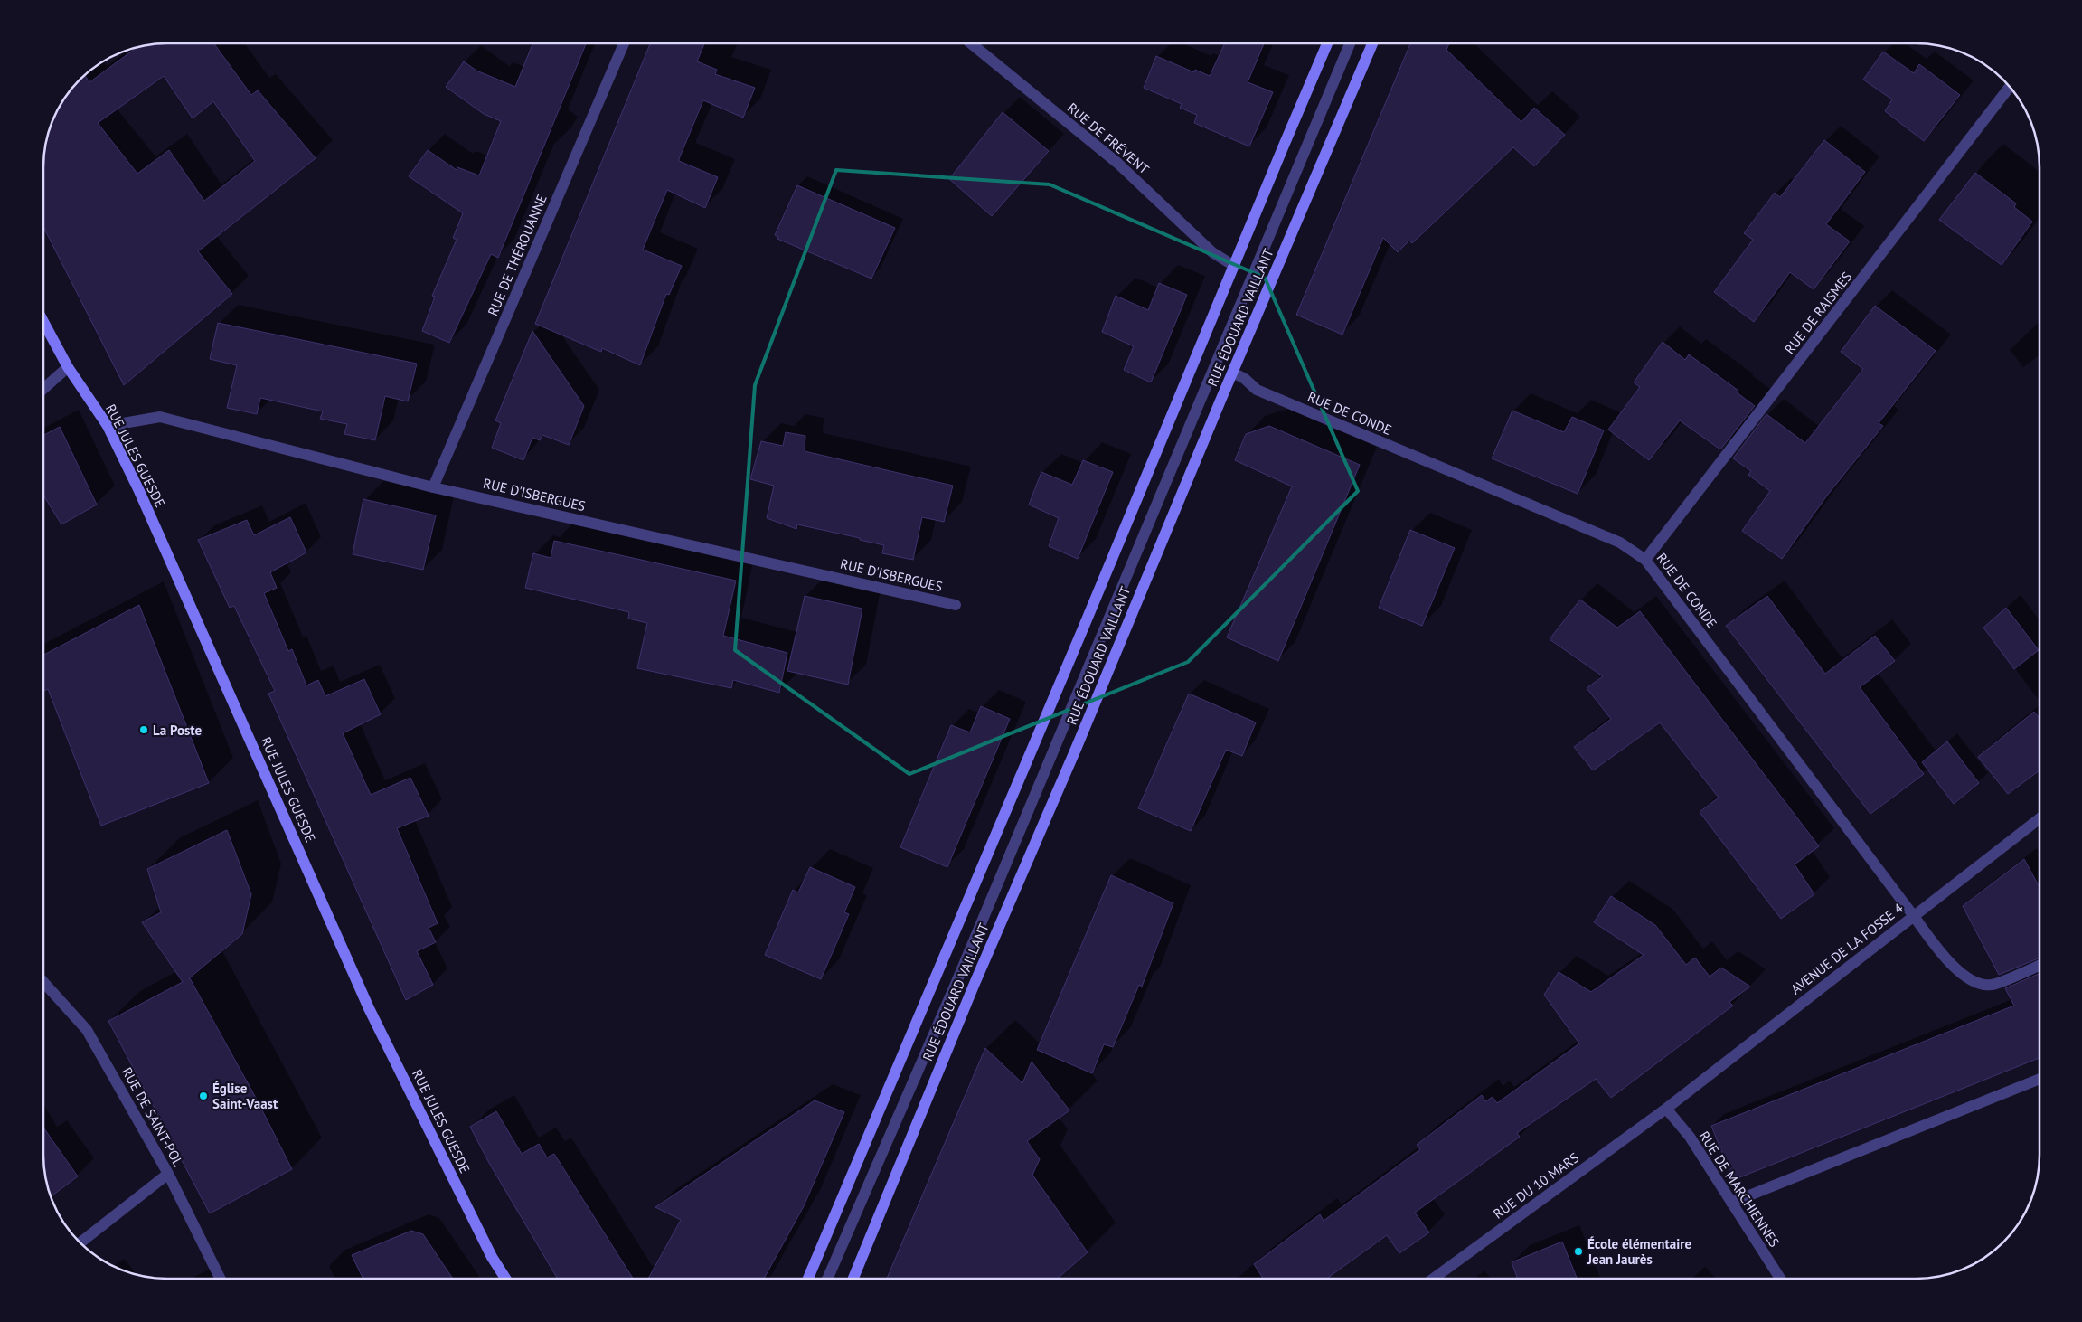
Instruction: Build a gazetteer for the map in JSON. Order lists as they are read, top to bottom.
{
  "streets": {
    "main road": ["RUE ÉDOUARD VAILLANT", "RUE JULES GUESDE"],
    "street": [
      "RUE DE FRÉVENT",
      "RUE DE THÉROUANNE",
      "RUE DE RAISMES",
      "RUE DE CONDE",
      "RUE D'ISBERGUES",
      "AVENUE DE LA FOSSE 4",
      "RUE DE SAINT-POL",
      "RUE DU 10 MARS",
      "RUE DE MARCHIENNES"
    ]
  },
  "crossings": [
    ["RUE DE FRÉVENT", "RUE ÉDOUARD VAILLANT"],
    ["RUE DE THÉROUANNE", "RUE D'ISBERGUES"],
    ["RUE DE RAISMES", "RUE DE CONDE"],
    ["RUE ÉDOUARD VAILLANT", "RUE DE CONDE"],
    ["RUE DE CONDE", "AVENUE DE LA FOSSE 4"],
    ["RUE JULES GUESDE", "RUE D'ISBERGUES"],
    ["AVENUE DE LA FOSSE 4", "RUE DU 10 MARS"],
    ["AVENUE DE LA FOSSE 4", "RUE DE MARCHIENNES"],
    ["RUE DU 10 MARS", "RUE DE MARCHIENNES"]
  ],
  "places": ["La Poste", "Église Saint-Vaast", "École élémentaire Jean Jaurès"]
}
